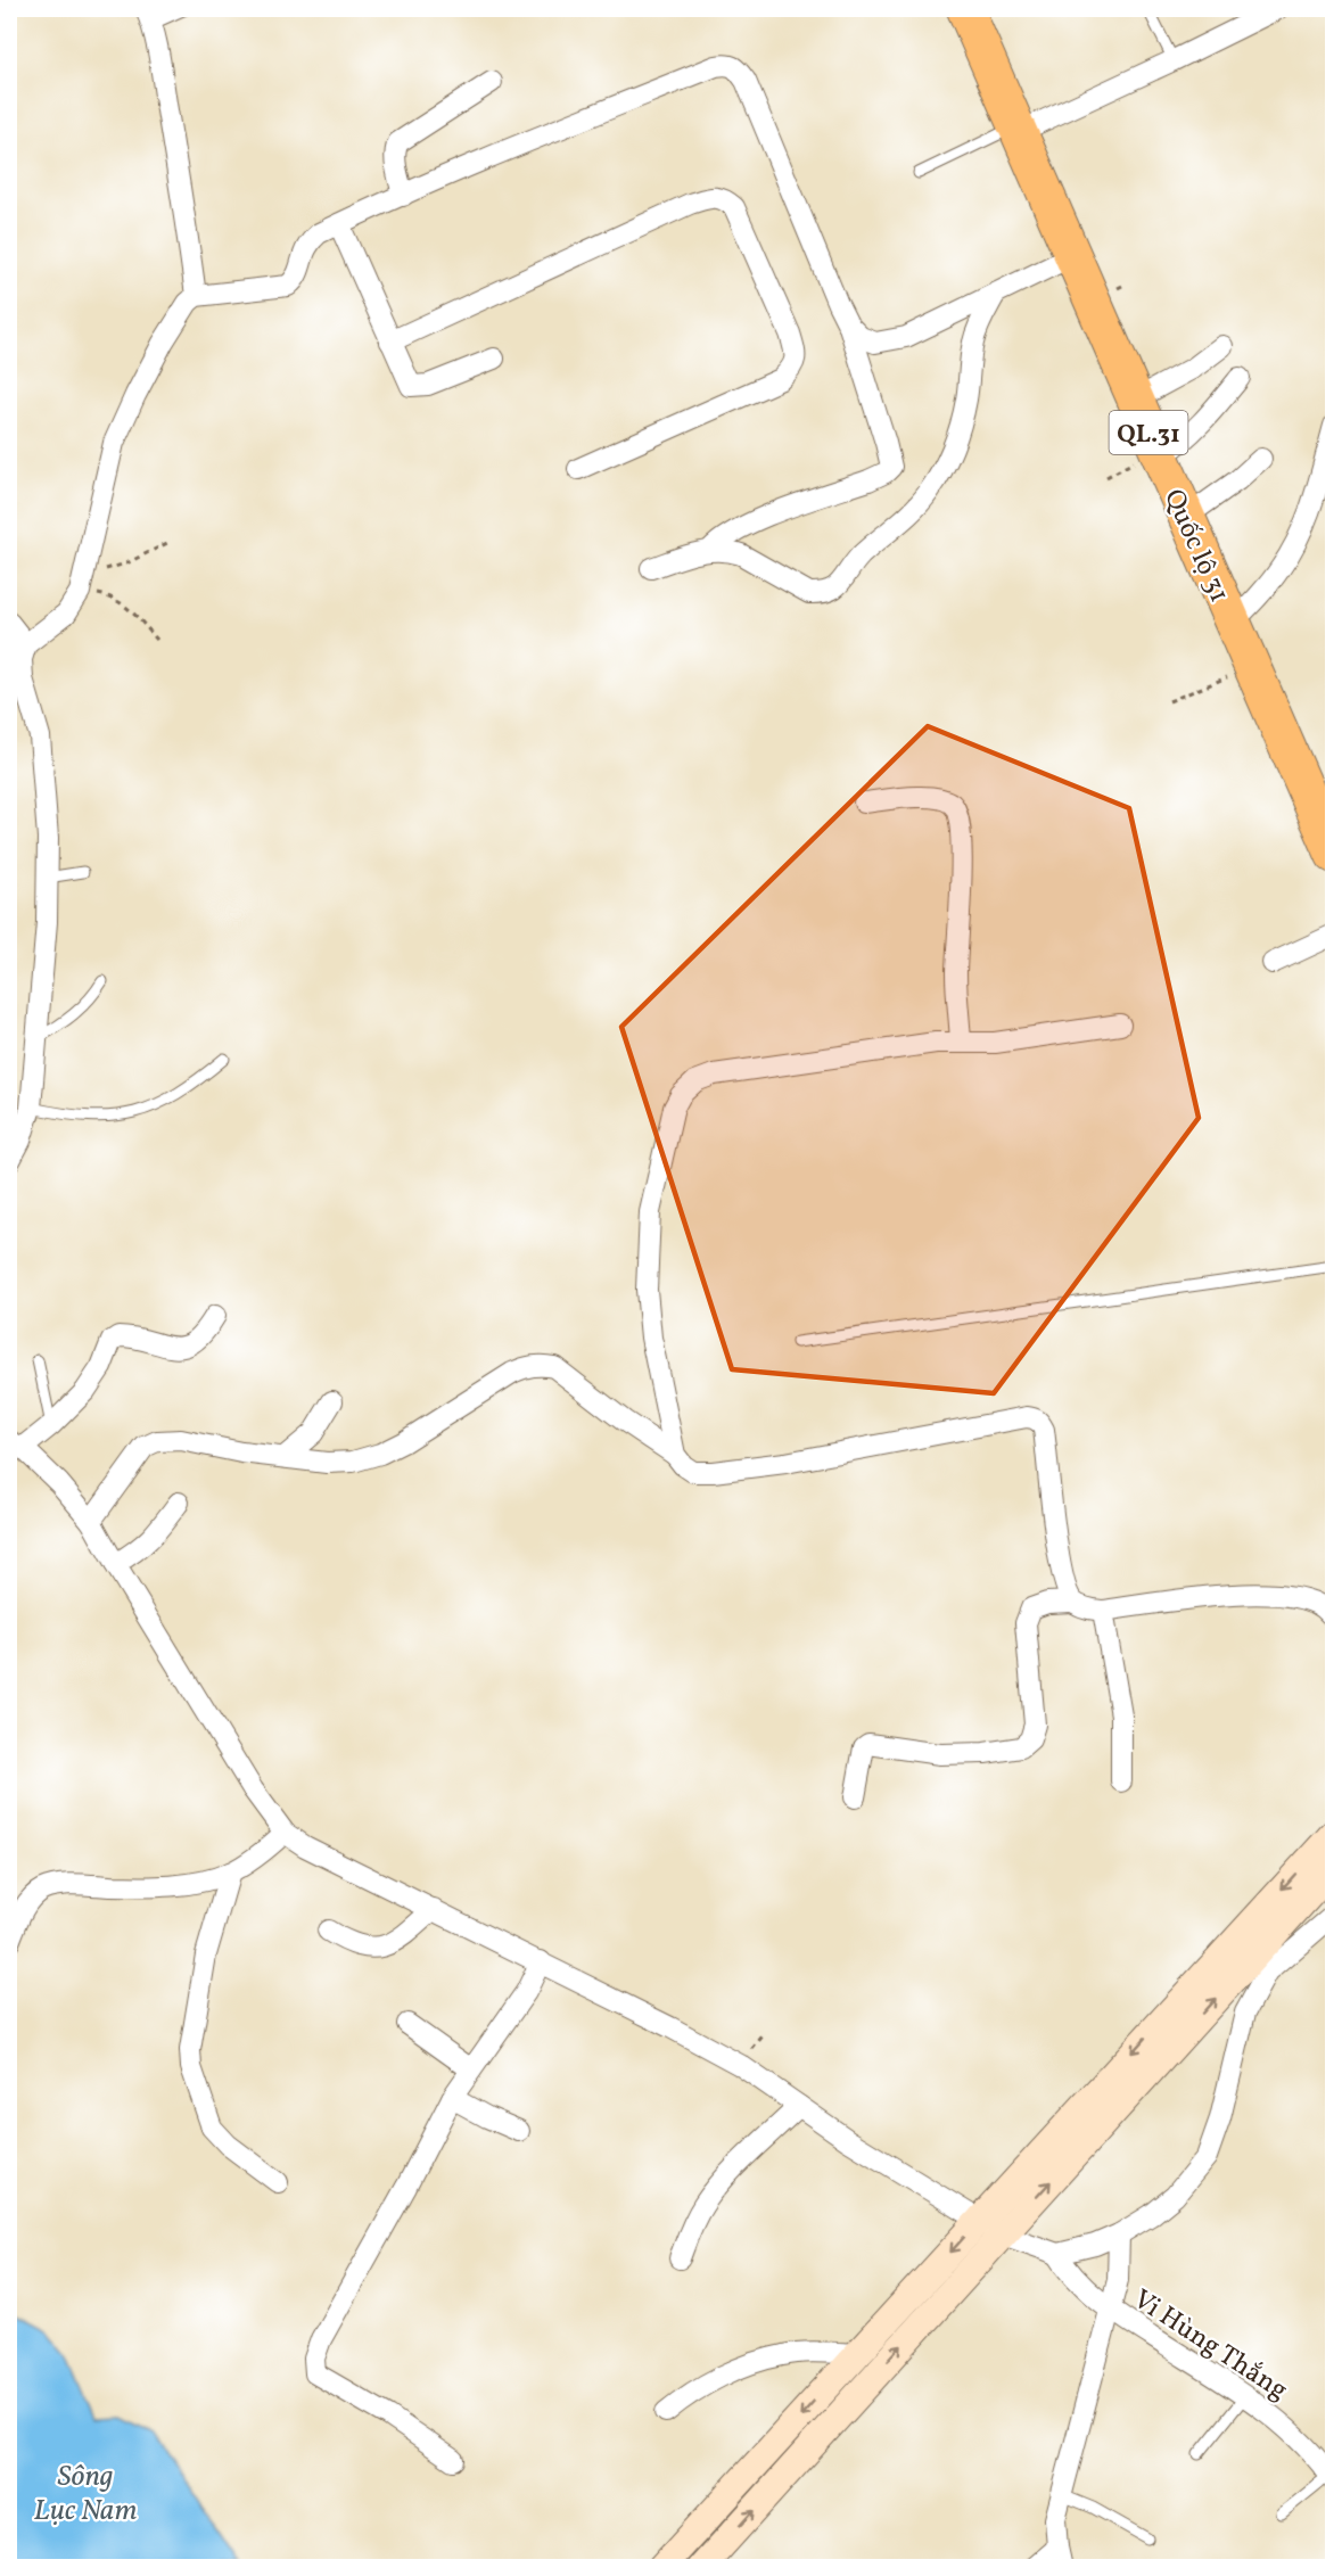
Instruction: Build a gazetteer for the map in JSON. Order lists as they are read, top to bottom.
{
  "streets": {
    "highway": ["QL.31", "Quốc lộ 31"],
    "street": ["Vi Hùng Thắng"]
  },
  "water": ["Sông Lục Nam"]
}
